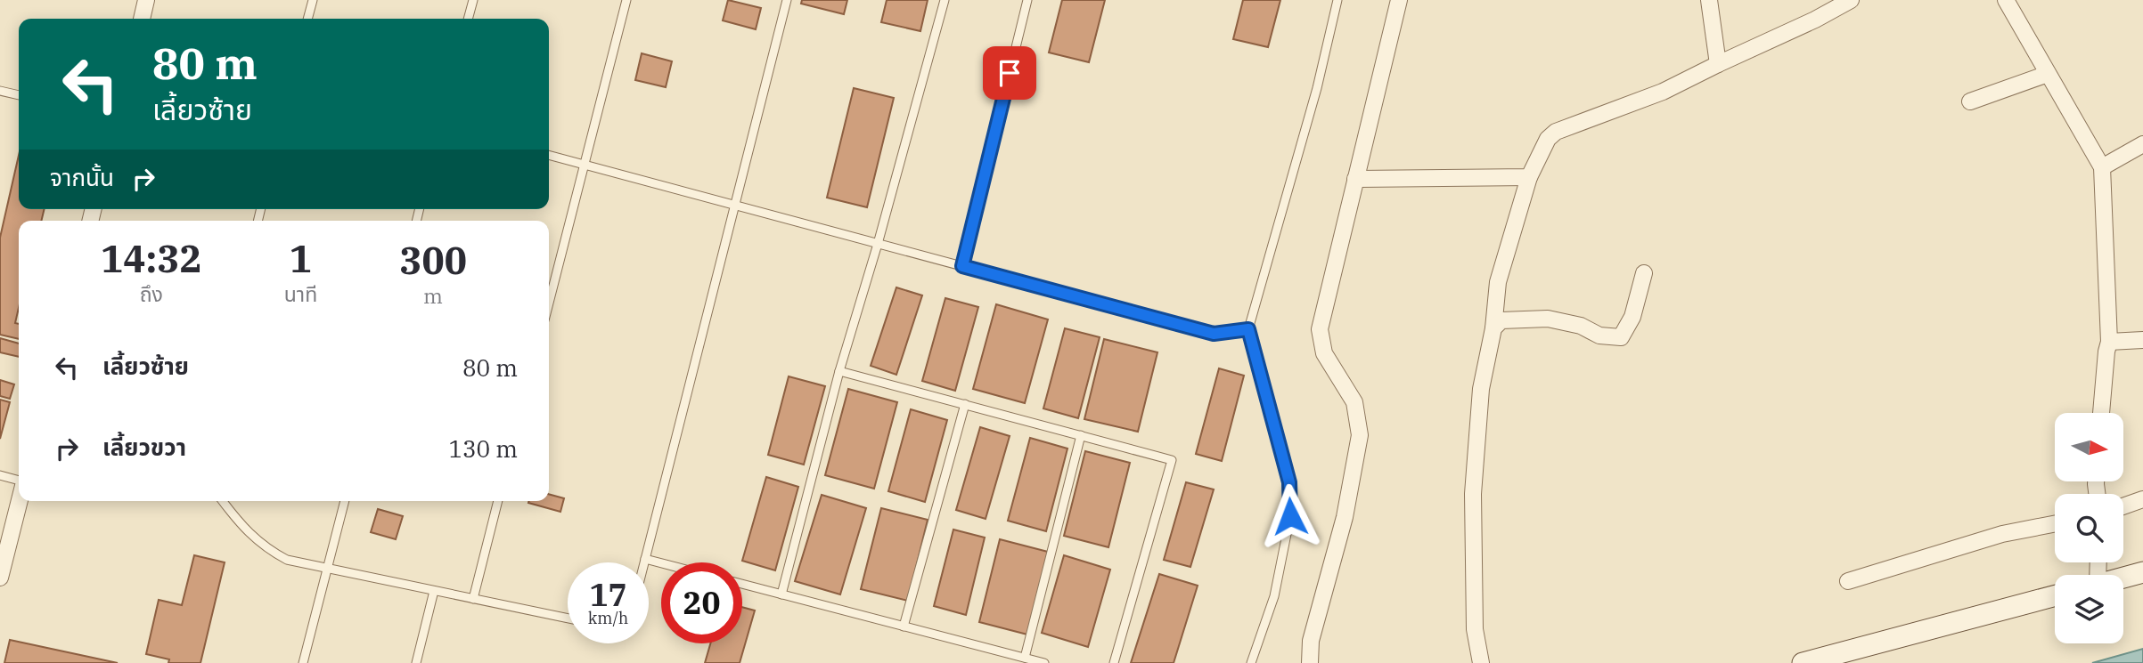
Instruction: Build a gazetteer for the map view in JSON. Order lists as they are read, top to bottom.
{
  "north": "right",
  "page": {
    "turn": ["80 m", "เลี้ยวซ้าย"],
    "then": "จากนั้น",
    "eta": [
      "14:32",
      "ถึง",
      "1",
      "นาที",
      "300",
      "m"
    ],
    "list": [
      {
        "name": "เลี้ยวซ้าย",
        "value": "80 m"
      },
      {
        "name": "เลี้ยวขวา",
        "value": "130 m"
      }
    ],
    "speed": "17 km/h",
    "limit": "20"
  }
}
